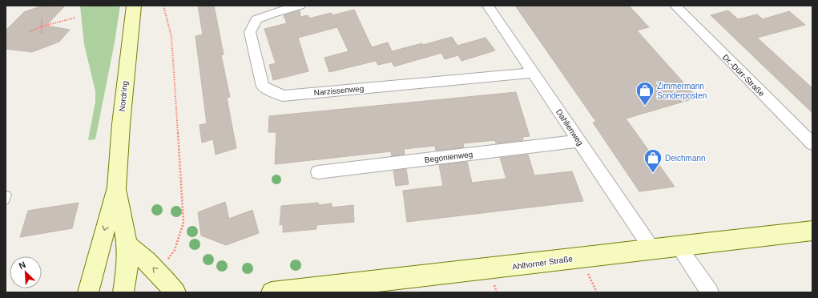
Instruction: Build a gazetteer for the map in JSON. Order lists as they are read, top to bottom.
{
  "streets": {
    "main road": ["Nordring", "Ahlhorner Straße"],
    "street": [
      "Dr.-Dürr-Straße",
      "Narzissenweg",
      "Dahlienweg",
      "Begonienweg"
    ]
  },
  "crossings": [
    ["Narzissenweg", "Dahlienweg"],
    ["Dahlienweg", "Begonienweg"],
    ["Dahlienweg", "Ahlhorner Straße"]
  ],
  "places": {
    "shop": ["Zimmermann Sonderposten", "Deichmann"]
  },
  "north": "top left"
}
